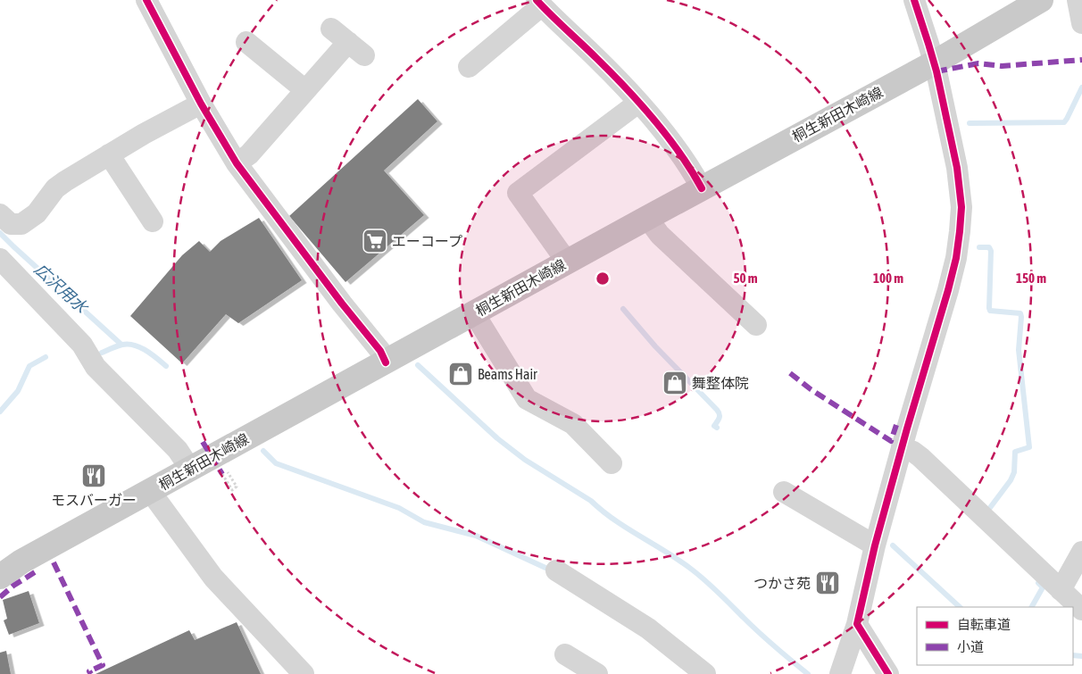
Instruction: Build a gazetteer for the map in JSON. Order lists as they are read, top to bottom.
{
  "streets": {
    "main road": ["桐生新田木崎線"]
  },
  "water": ["広沢用水"],
  "places": {
    "supermarket": ["エーコープ"],
    "shop": ["Beams Hair", "舞整体院"],
    "restaurant": ["モスバーガー", "つかさ苑"]
  },
  "legend": ["自転車道", "小道"],
  "rings": ["50 m", "100 m", "150 m"]
}
